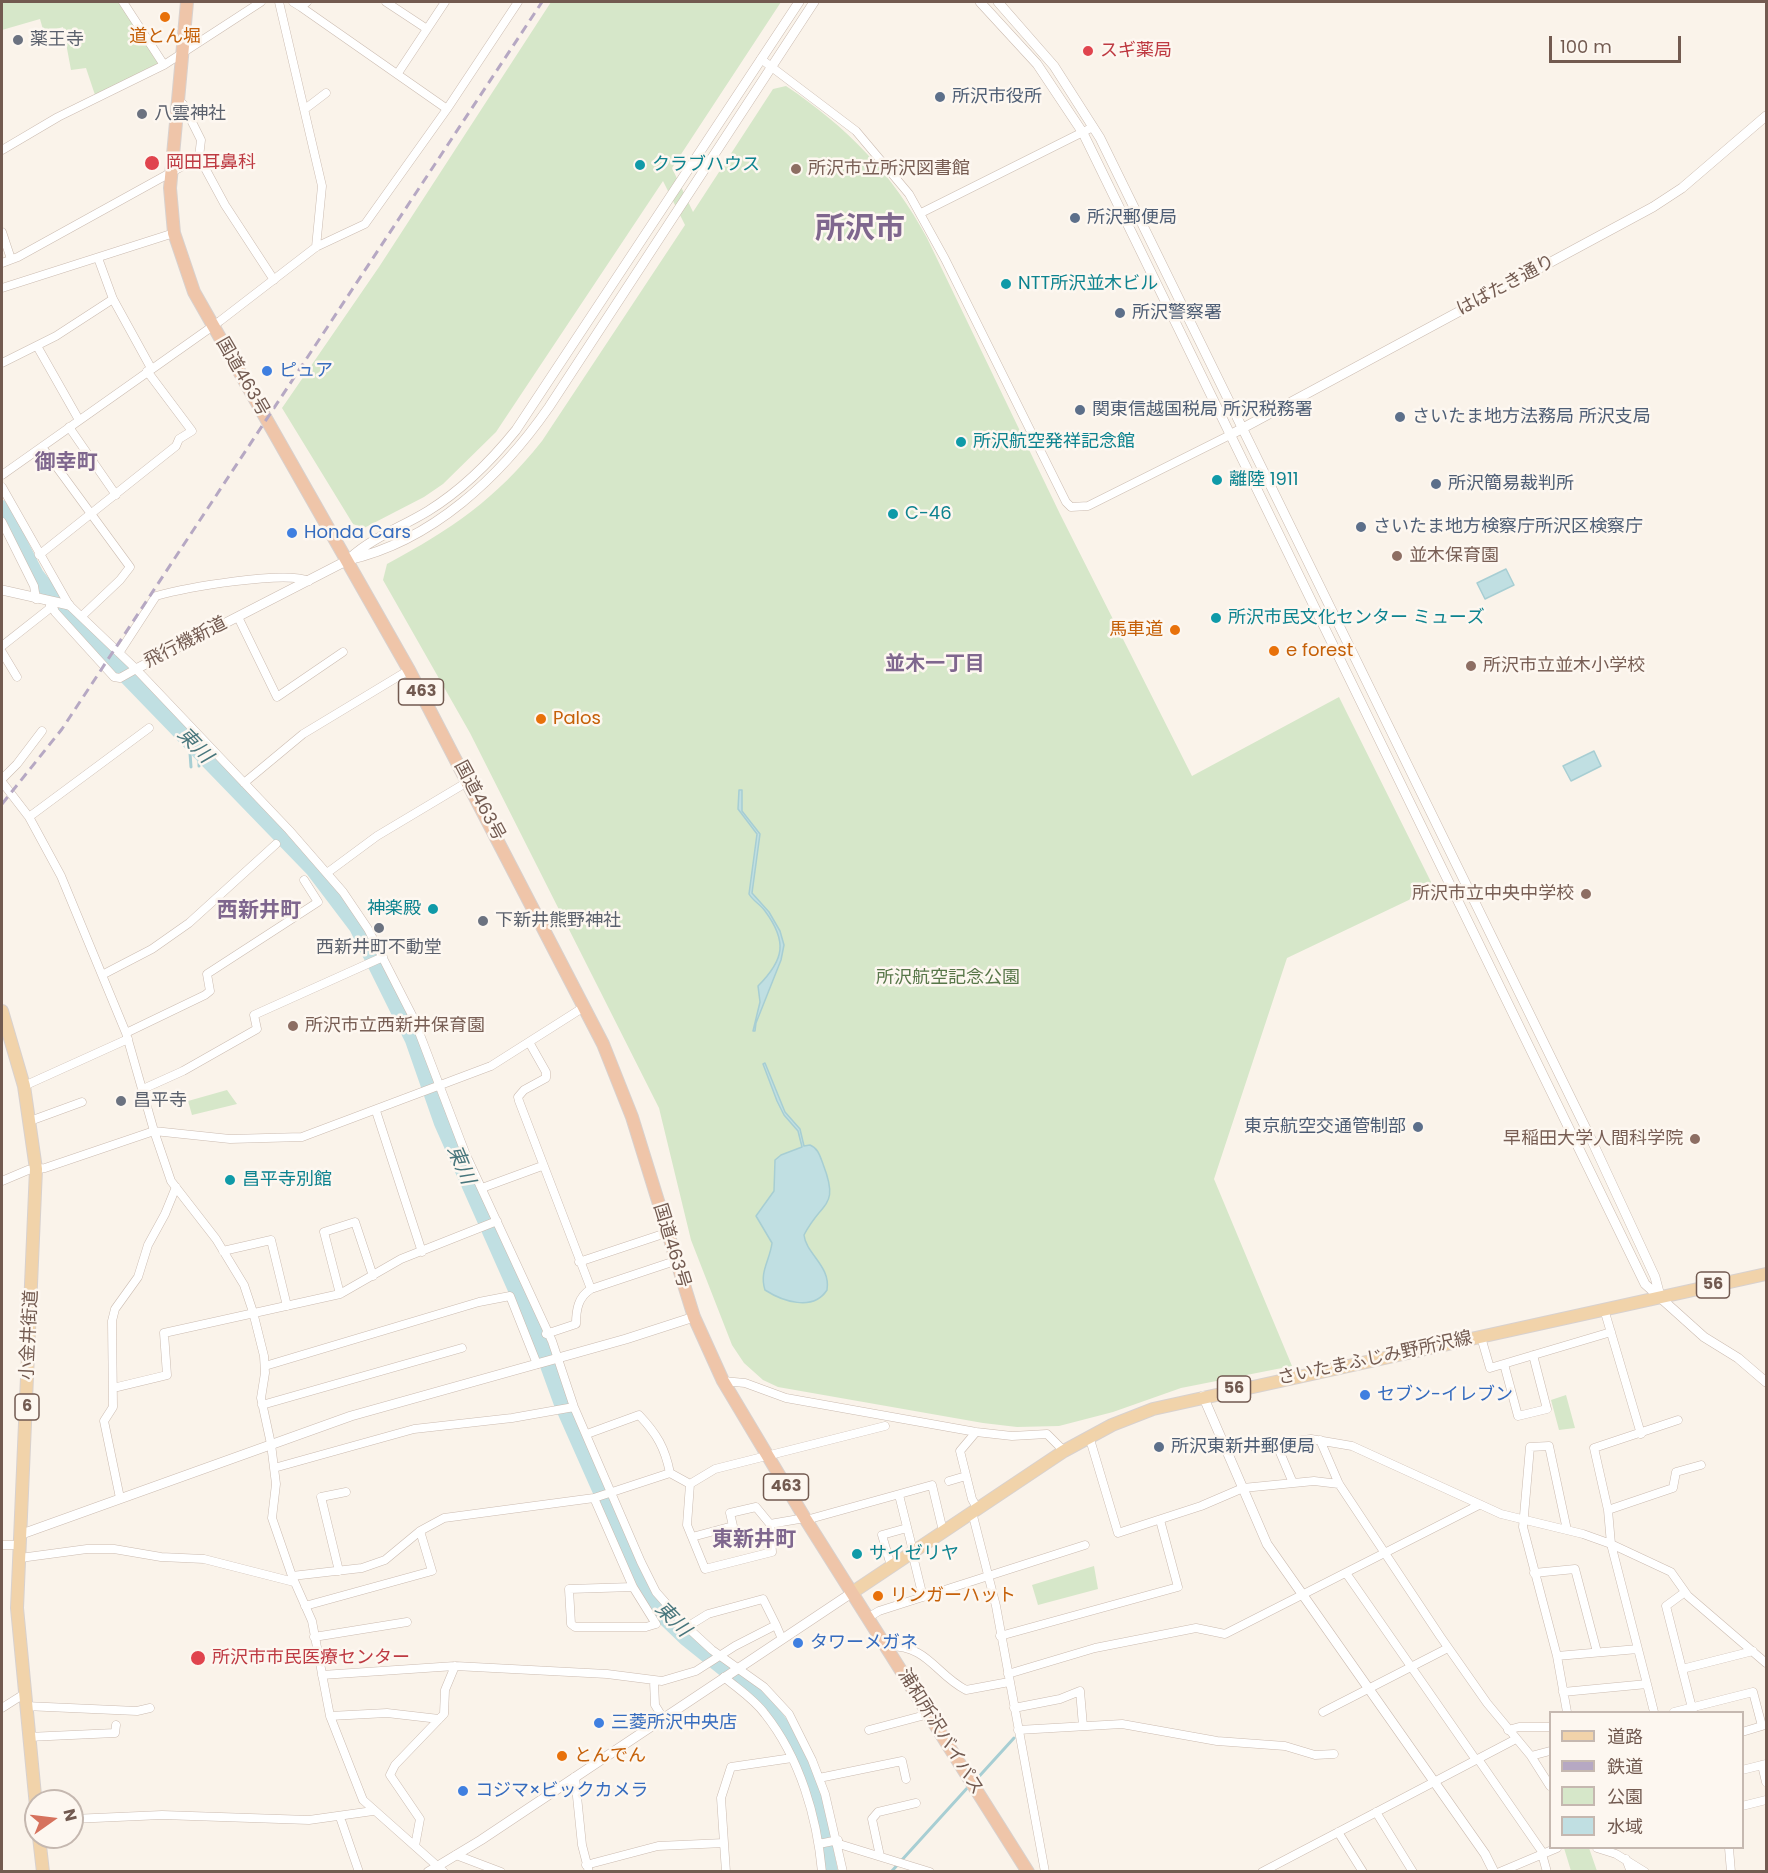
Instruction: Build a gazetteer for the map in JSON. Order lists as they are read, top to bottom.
{
  "streets": {
    "highway": ["国道463号", "463", "浦和所沢バイパス"],
    "main road": [
      "56",
      "小金井街道",
      "さいたまふじみ野所沢線",
      "6"
    ],
    "street": ["はばたき通り", "飛行機新道"]
  },
  "crossings": [
    ["国道463号", "飛行機新道"],
    ["国道463号", "さいたまふじみ野所沢線"],
    ["国道463号", "浦和所沢バイパス"],
    ["さいたまふじみ野所沢線", "浦和所沢バイパス"]
  ],
  "districts": [
    "所沢市",
    "御幸町",
    "並木一丁目",
    "西新井町",
    "東新井町"
  ],
  "water": ["東川"],
  "parks": ["所沢航空記念公園"],
  "places": [
    "道とん堀",
    "薬王寺",
    "スギ薬局",
    "所沢市役所",
    "八雲神社",
    "岡田耳鼻科",
    "クラブハウス",
    "所沢市立所沢図書館",
    "所沢郵便局",
    "NTT所沢並木ビル",
    "所沢警察署",
    "ピュア",
    "関東信越国税局 所沢税務署",
    "さいたま地方法務局 所沢支局",
    "所沢航空発祥記念館",
    "離陸 1911",
    "所沢簡易裁判所",
    "C-46",
    "さいたま地方検察庁所沢区検察庁",
    "Honda Cars",
    "並木保育園",
    "所沢市民文化センター ミューズ",
    "馬車道",
    "e forest",
    "所沢市立並木小学校",
    "Palos",
    "所沢市立中央中学校",
    "神楽殿",
    "下新井熊野神社",
    "西新井町不動堂",
    "所沢市立西新井保育園",
    "昌平寺",
    "東京航空交通管制部",
    "早稲田大学人間科学院",
    "昌平寺別館",
    "セブン-イレブン",
    "所沢東新井郵便局",
    "サイゼリヤ",
    "リンガーハット",
    "タワーメガネ",
    "所沢市市民医療センター",
    "三菱所沢中央店",
    "とんでん",
    "コジマ×ビックカメラ"
  ],
  "legend": [
    "道路",
    "鉄道",
    "公園",
    "水域"
  ],
  "scale_bar": "100 m",
  "north": "right"
}
